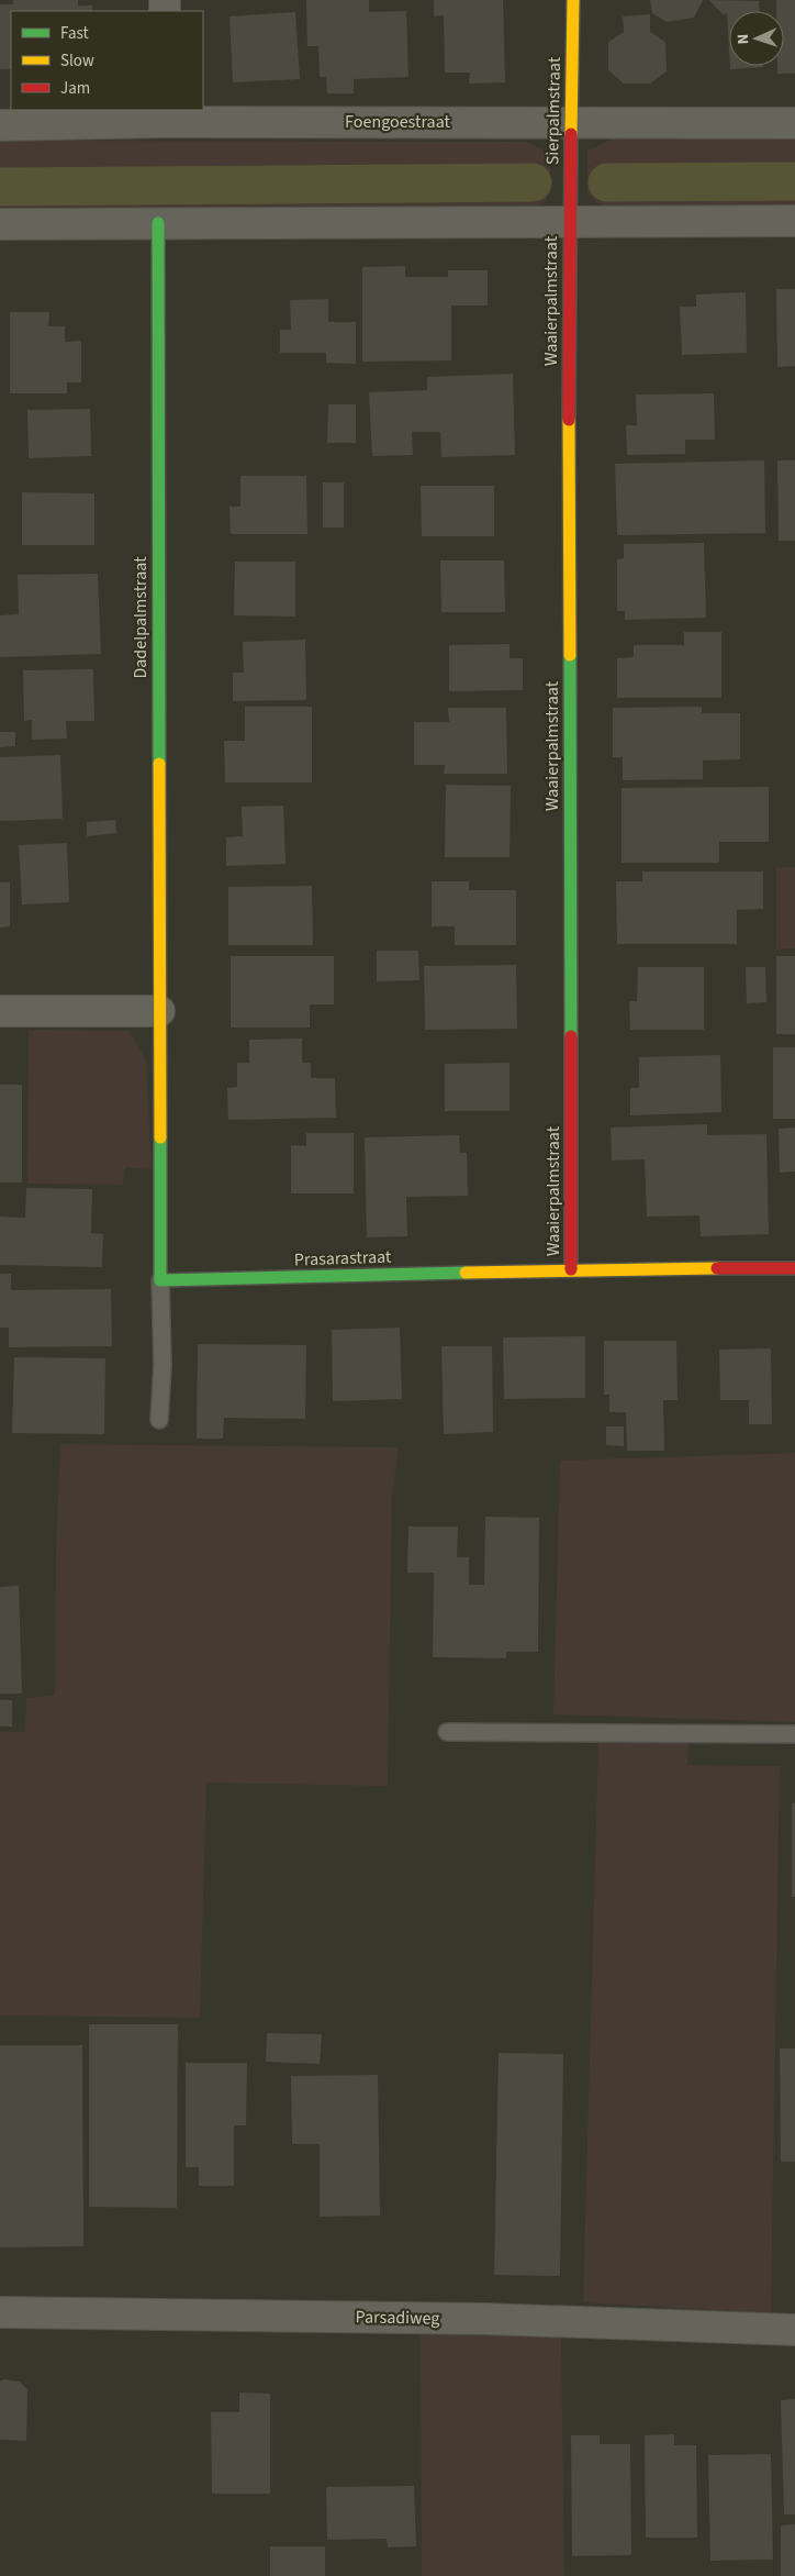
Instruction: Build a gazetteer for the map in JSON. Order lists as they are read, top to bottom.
{
  "streets": {
    "street": [
      "Sierpalmstraat",
      "Foengoestraat",
      "Waaierpalmstraat",
      "Dadelpalmstraat",
      "Prasarastraat",
      "Parsadiweg"
    ]
  },
  "crossings": [
    ["Sierpalmstraat", "Foengoestraat"],
    ["Sierpalmstraat", "Waaierpalmstraat"],
    ["Waaierpalmstraat", "Prasarastraat"]
  ],
  "legend": ["Fast", "Slow", "Jam"],
  "north": "left"
}
